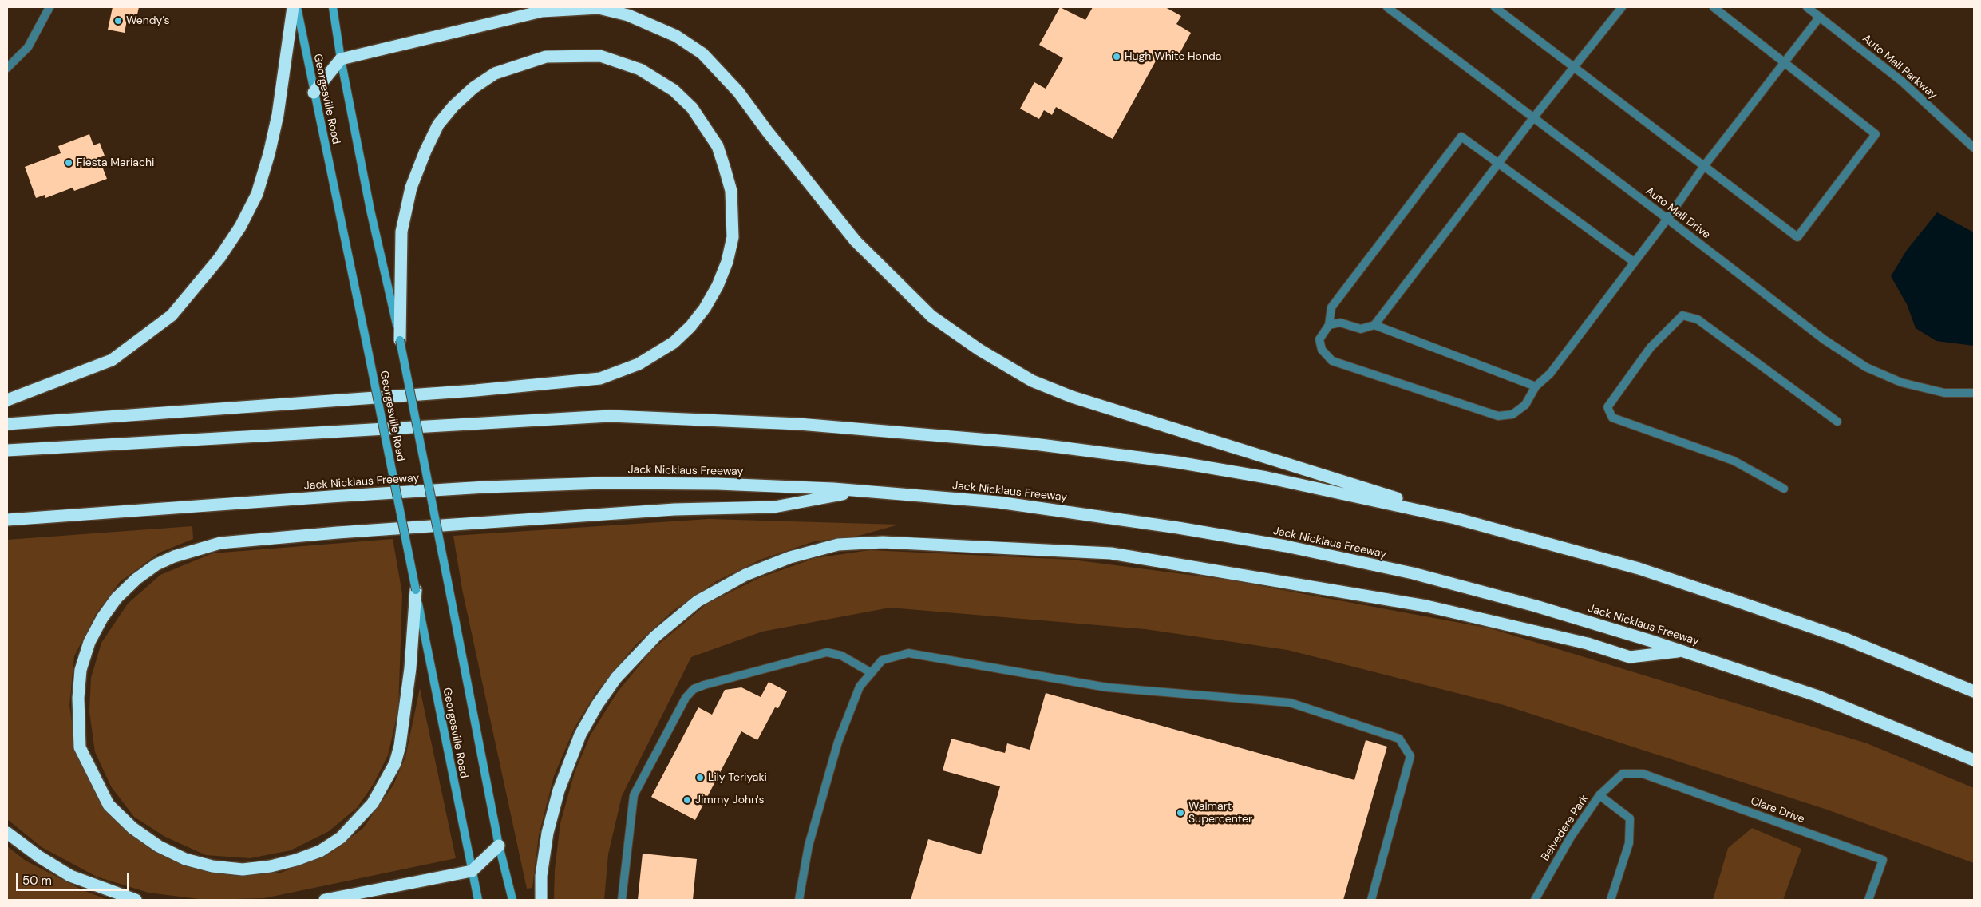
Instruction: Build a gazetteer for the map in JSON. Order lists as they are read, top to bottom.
{
  "streets": {
    "highway": ["Jack Nicklaus Freeway"],
    "main road": ["Georgesville Road"],
    "street": [
      "Auto Mall Parkway",
      "Auto Mall Drive",
      "Clare Drive",
      "Belvedere Park"
    ]
  },
  "crossings": [
    ["Clare Drive", "Belvedere Park"]
  ],
  "places": [
    "Wendy's",
    "Hugh White Honda",
    "Fiesta Mariachi",
    "Lily Teriyaki",
    "Jimmy John's",
    "Walmart Supercenter"
  ],
  "scale_bar": "50 m"
}
